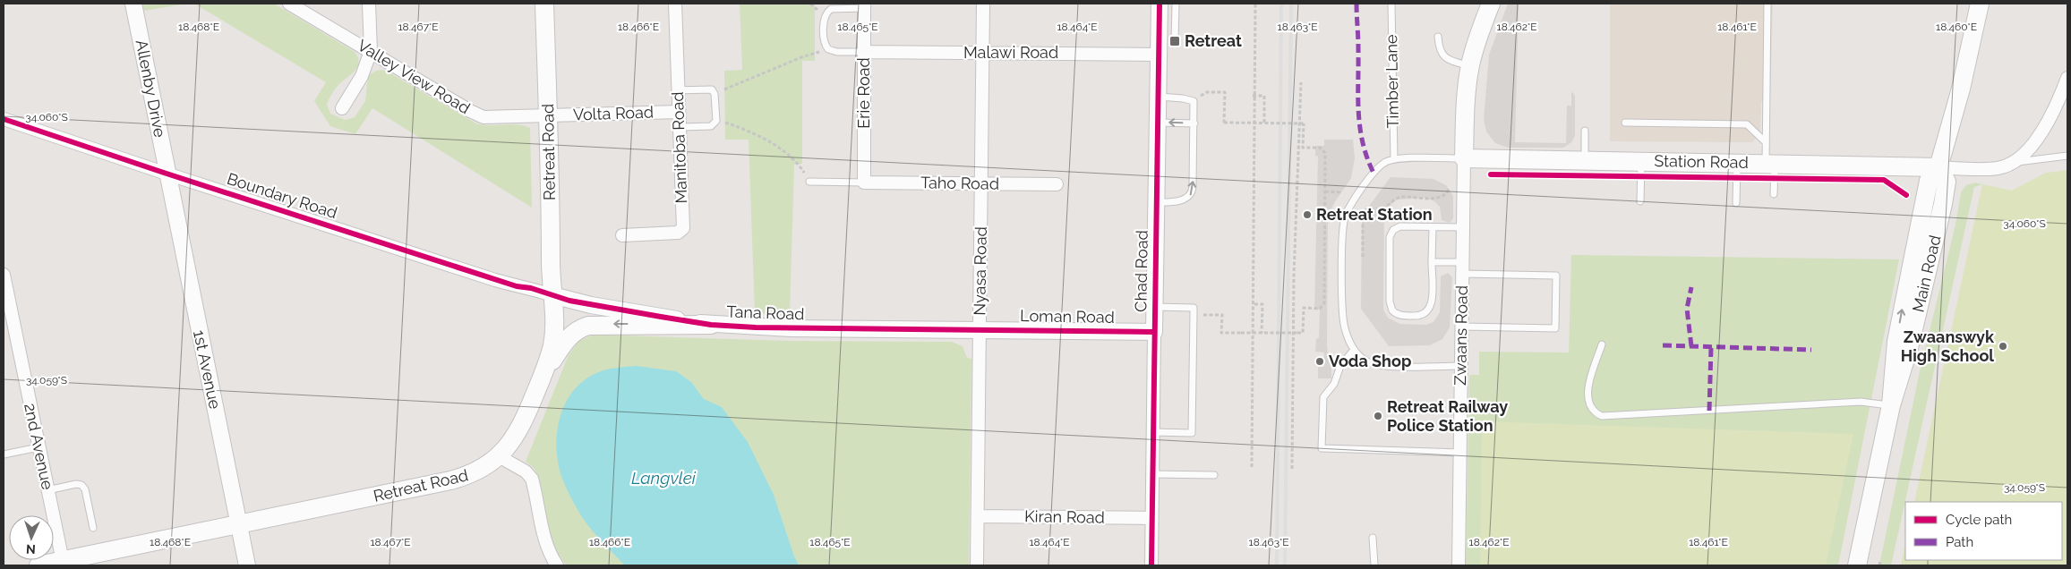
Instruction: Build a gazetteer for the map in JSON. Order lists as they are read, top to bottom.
{
  "streets": {
    "main road": ["Retreat Road", "Station Road", "Main Road"],
    "street": [
      "Malawi Road",
      "Valley View Road",
      "Allenby Drive",
      "Erie Road",
      "Volta Road",
      "Manitoba Road",
      "Taho Road",
      "Boundary Road",
      "Nyasa Road",
      "Chad Road",
      "Tana Road",
      "Loman Road",
      "Zwaans Road",
      "1st Avenue",
      "2nd Avenue",
      "Kiran Road"
    ],
    "lane": ["Timber Lane"]
  },
  "crossings": [
    ["Malawi Road", "Erie Road"],
    ["Malawi Road", "Nyasa Road"],
    ["Malawi Road", "Chad Road"],
    ["Valley View Road", "Volta Road"],
    ["Valley View Road", "Retreat Road"],
    ["Allenby Drive", "Boundary Road"],
    ["Allenby Drive", "1st Avenue"],
    ["Erie Road", "Taho Road"],
    ["Volta Road", "Manitoba Road"],
    ["Volta Road", "Retreat Road"],
    ["Retreat Road", "Boundary Road"],
    ["Retreat Road", "Tana Road"],
    ["Retreat Road", "1st Avenue"],
    ["Retreat Road", "2nd Avenue"],
    ["Station Road", "Main Road"],
    ["Station Road", "Zwaans Road"],
    ["Taho Road", "Nyasa Road"],
    ["Boundary Road", "Tana Road"],
    ["Boundary Road", "1st Avenue"],
    ["Nyasa Road", "Tana Road"],
    ["Nyasa Road", "Loman Road"],
    ["Nyasa Road", "Kiran Road"],
    ["Chad Road", "Loman Road"],
    ["Chad Road", "Kiran Road"],
    ["Tana Road", "Loman Road"]
  ],
  "water": ["Langvlei"],
  "places": {
    "transit": ["Retreat"],
    "other": [
      "Retreat Station",
      "Zwaanswyk High School",
      "Voda Shop",
      "Retreat Railway Police Station"
    ]
  },
  "legend": ["Cycle path", "Path"],
  "north": "bottom",
  "coordinates": [
    "18.468°E",
    "18.467°E",
    "18.466°E",
    "18.465°E",
    "18.464°E",
    "18.463°E",
    "18.462°E",
    "18.461°E",
    "18.460°E",
    "34.060°S",
    "34.059°S"
  ]
}
